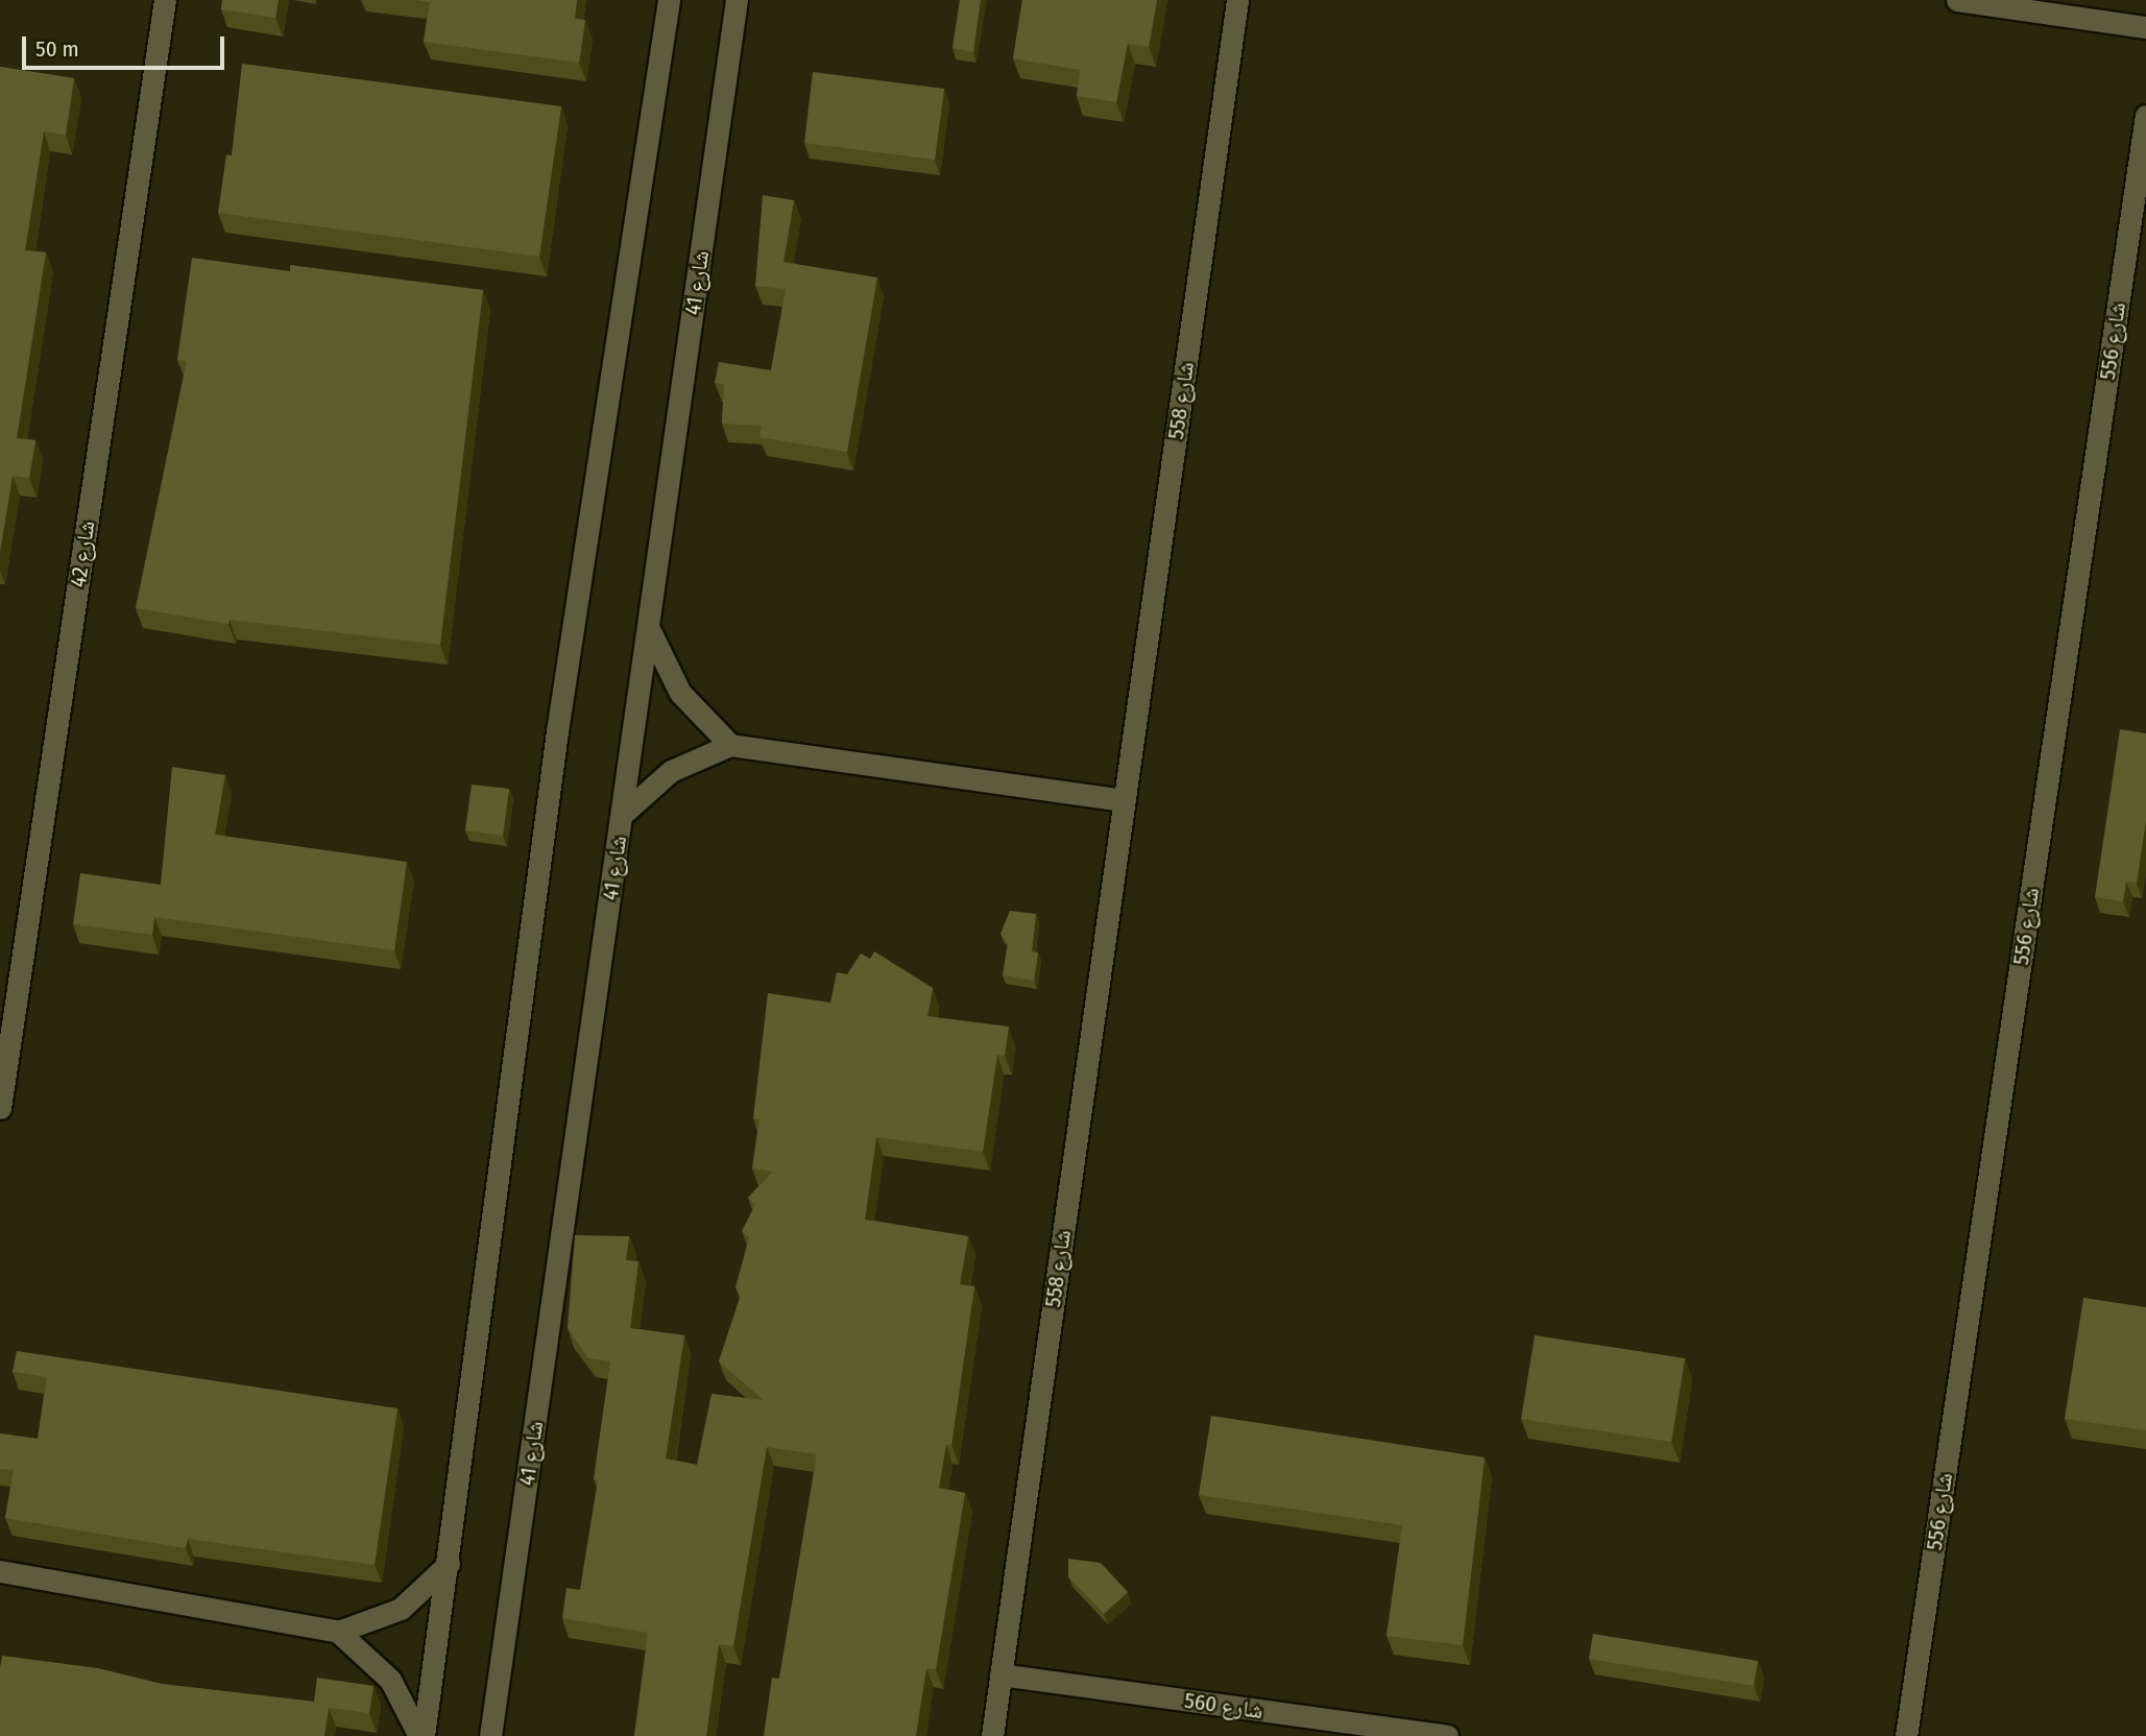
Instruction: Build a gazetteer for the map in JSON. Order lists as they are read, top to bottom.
{
  "streets": {
    "street": [
      "شارع 41",
      "شارع 556",
      "شارع 558",
      "شارع 42",
      "شارع 560"
    ]
  },
  "crossings": [
    ["شارع 558", "شارع 560"]
  ],
  "scale_bar": "50 m"
}
